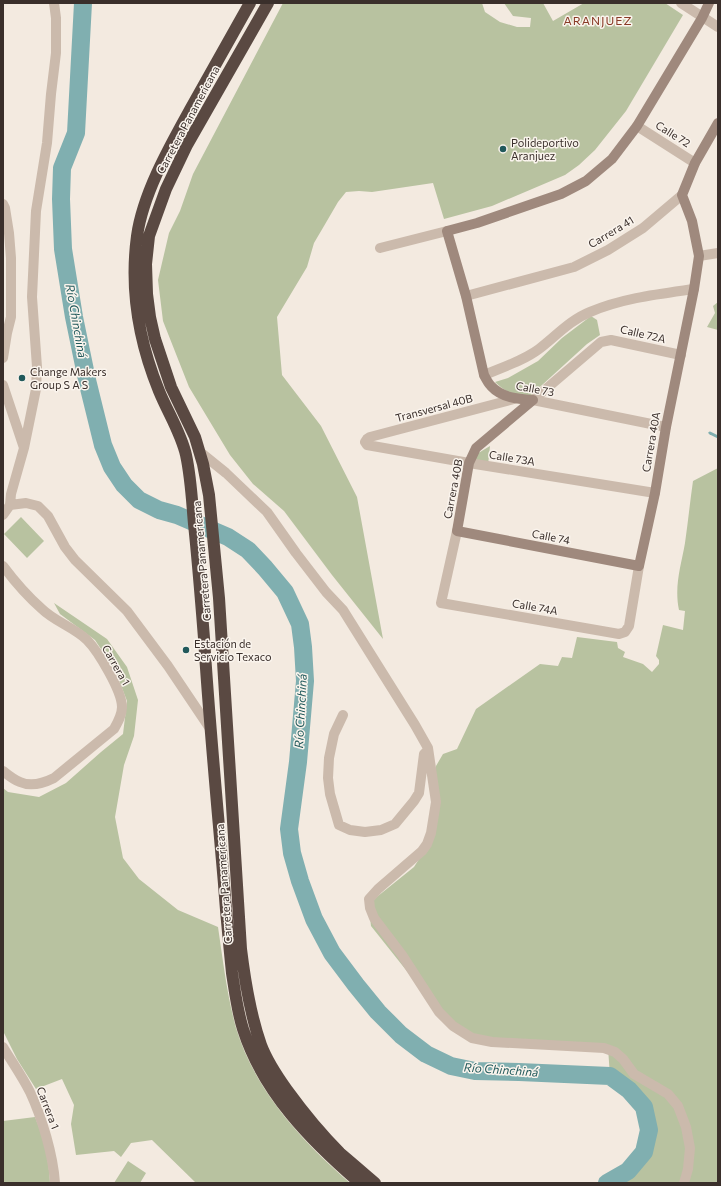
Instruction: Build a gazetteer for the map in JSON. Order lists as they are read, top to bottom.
{
  "streets": {
    "highway": ["Carretera Panamericana"],
    "street": [
      "Calle 72",
      "Carrera 41",
      "Calle 72A",
      "Calle 73",
      "Transversal 40B",
      "Carrera 40A",
      "Calle 73A",
      "Carrera 40B",
      "Calle 74",
      "Calle 74A",
      "Carrera 1"
    ]
  },
  "crossings": [
    ["Calle 72", "Carrera 41"],
    ["Carrera 41", "Calle 73"],
    ["Carrera 41", "Carrera 40A"],
    ["Calle 72A", "Carrera 40A"],
    ["Calle 72A", "Carrera 40B"],
    ["Calle 73", "Transversal 40B"],
    ["Calle 73", "Carrera 40A"],
    ["Calle 73", "Carrera 40B"],
    ["Transversal 40B", "Calle 73A"],
    ["Carrera 40A", "Calle 73A"],
    ["Carrera 40A", "Calle 74"],
    ["Carrera 40A", "Calle 74A"],
    ["Calle 73A", "Carrera 40B"],
    ["Carrera 40B", "Calle 74"],
    ["Carrera 40B", "Calle 74A"]
  ],
  "districts": ["ARANJUEZ"],
  "water": ["Río Chinchiná"],
  "places": ["Polideportivo Aranjuez", "Change Makers Group S A S", "Estación de Servicio Texaco"]
}
